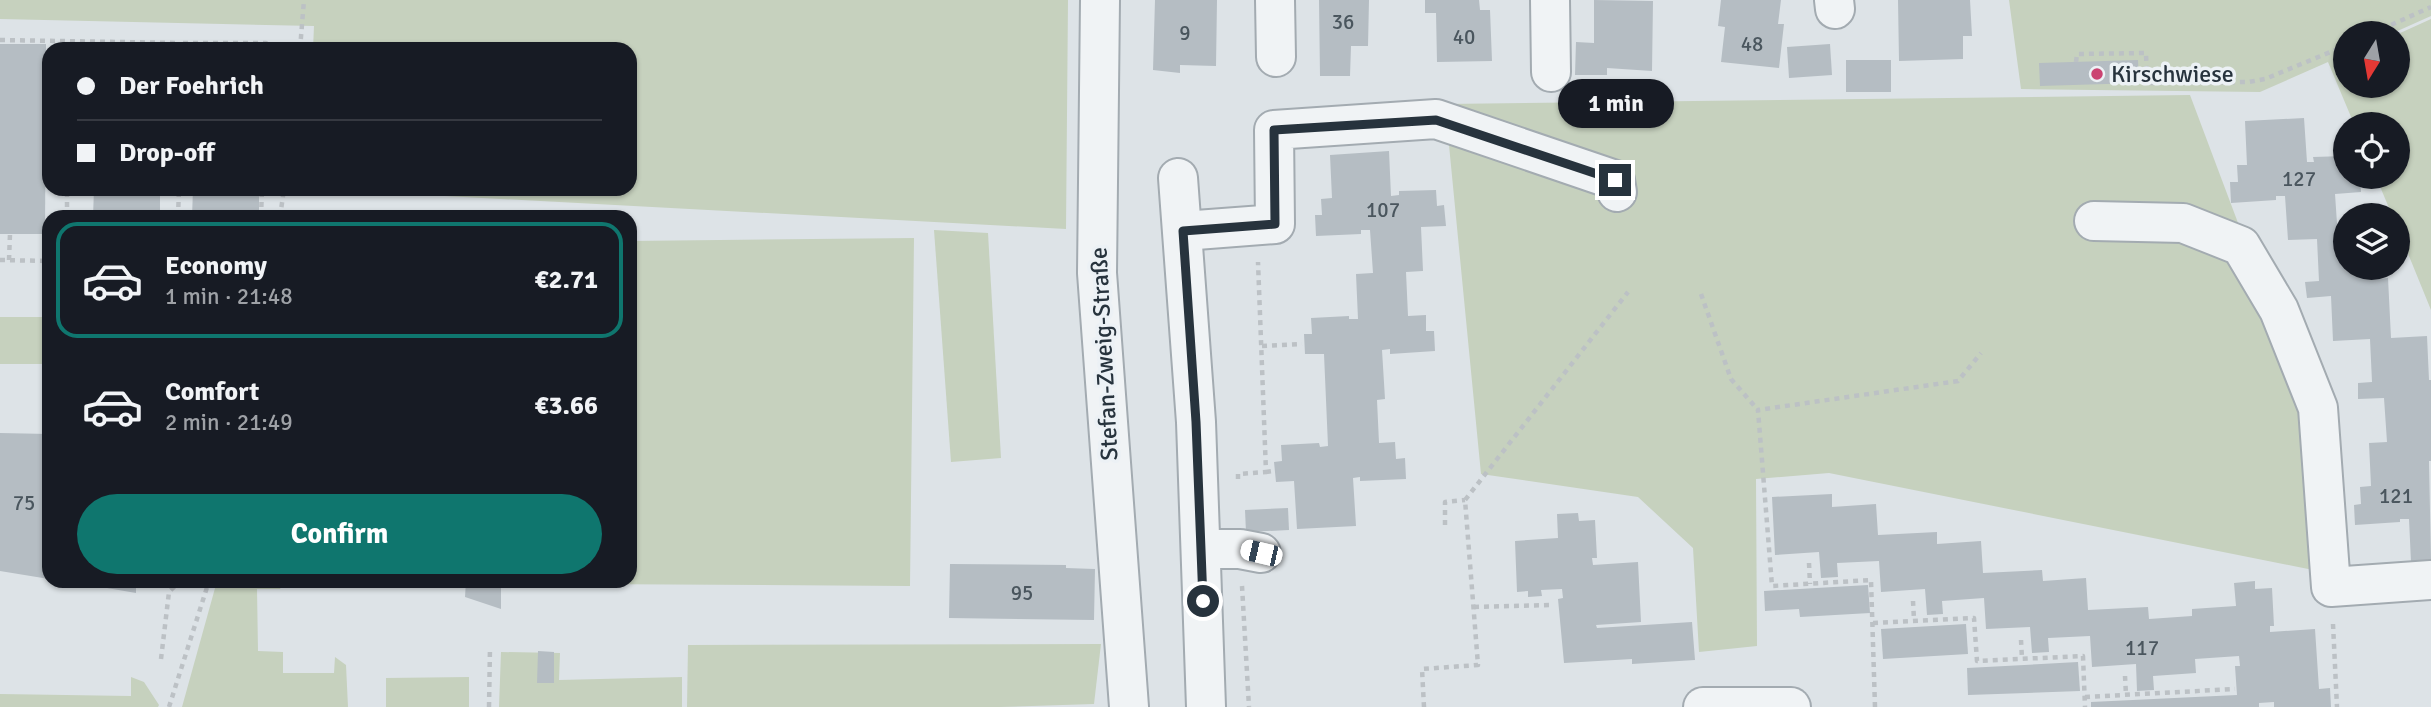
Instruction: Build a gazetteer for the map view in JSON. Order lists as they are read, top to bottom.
{
  "streets": {
    "street": ["Stefan-Zweig-Straße"]
  },
  "places": ["Kirschwiese"],
  "house_numbers": [
    "36",
    "9",
    "40",
    "48",
    "127",
    "107",
    "121",
    "75",
    "95",
    "117"
  ],
  "north": "bottom",
  "page": {
    "banner": ["Der Foehrich", "Drop-off"],
    "bubble": "1 min",
    "list": [
      {
        "name": "Economy",
        "note": "1 min · 21:48",
        "value": "€2.71"
      },
      {
        "name": "Comfort",
        "note": "2 min · 21:49",
        "value": "€3.66"
      }
    ],
    "buttons": "Confirm"
  }
}
